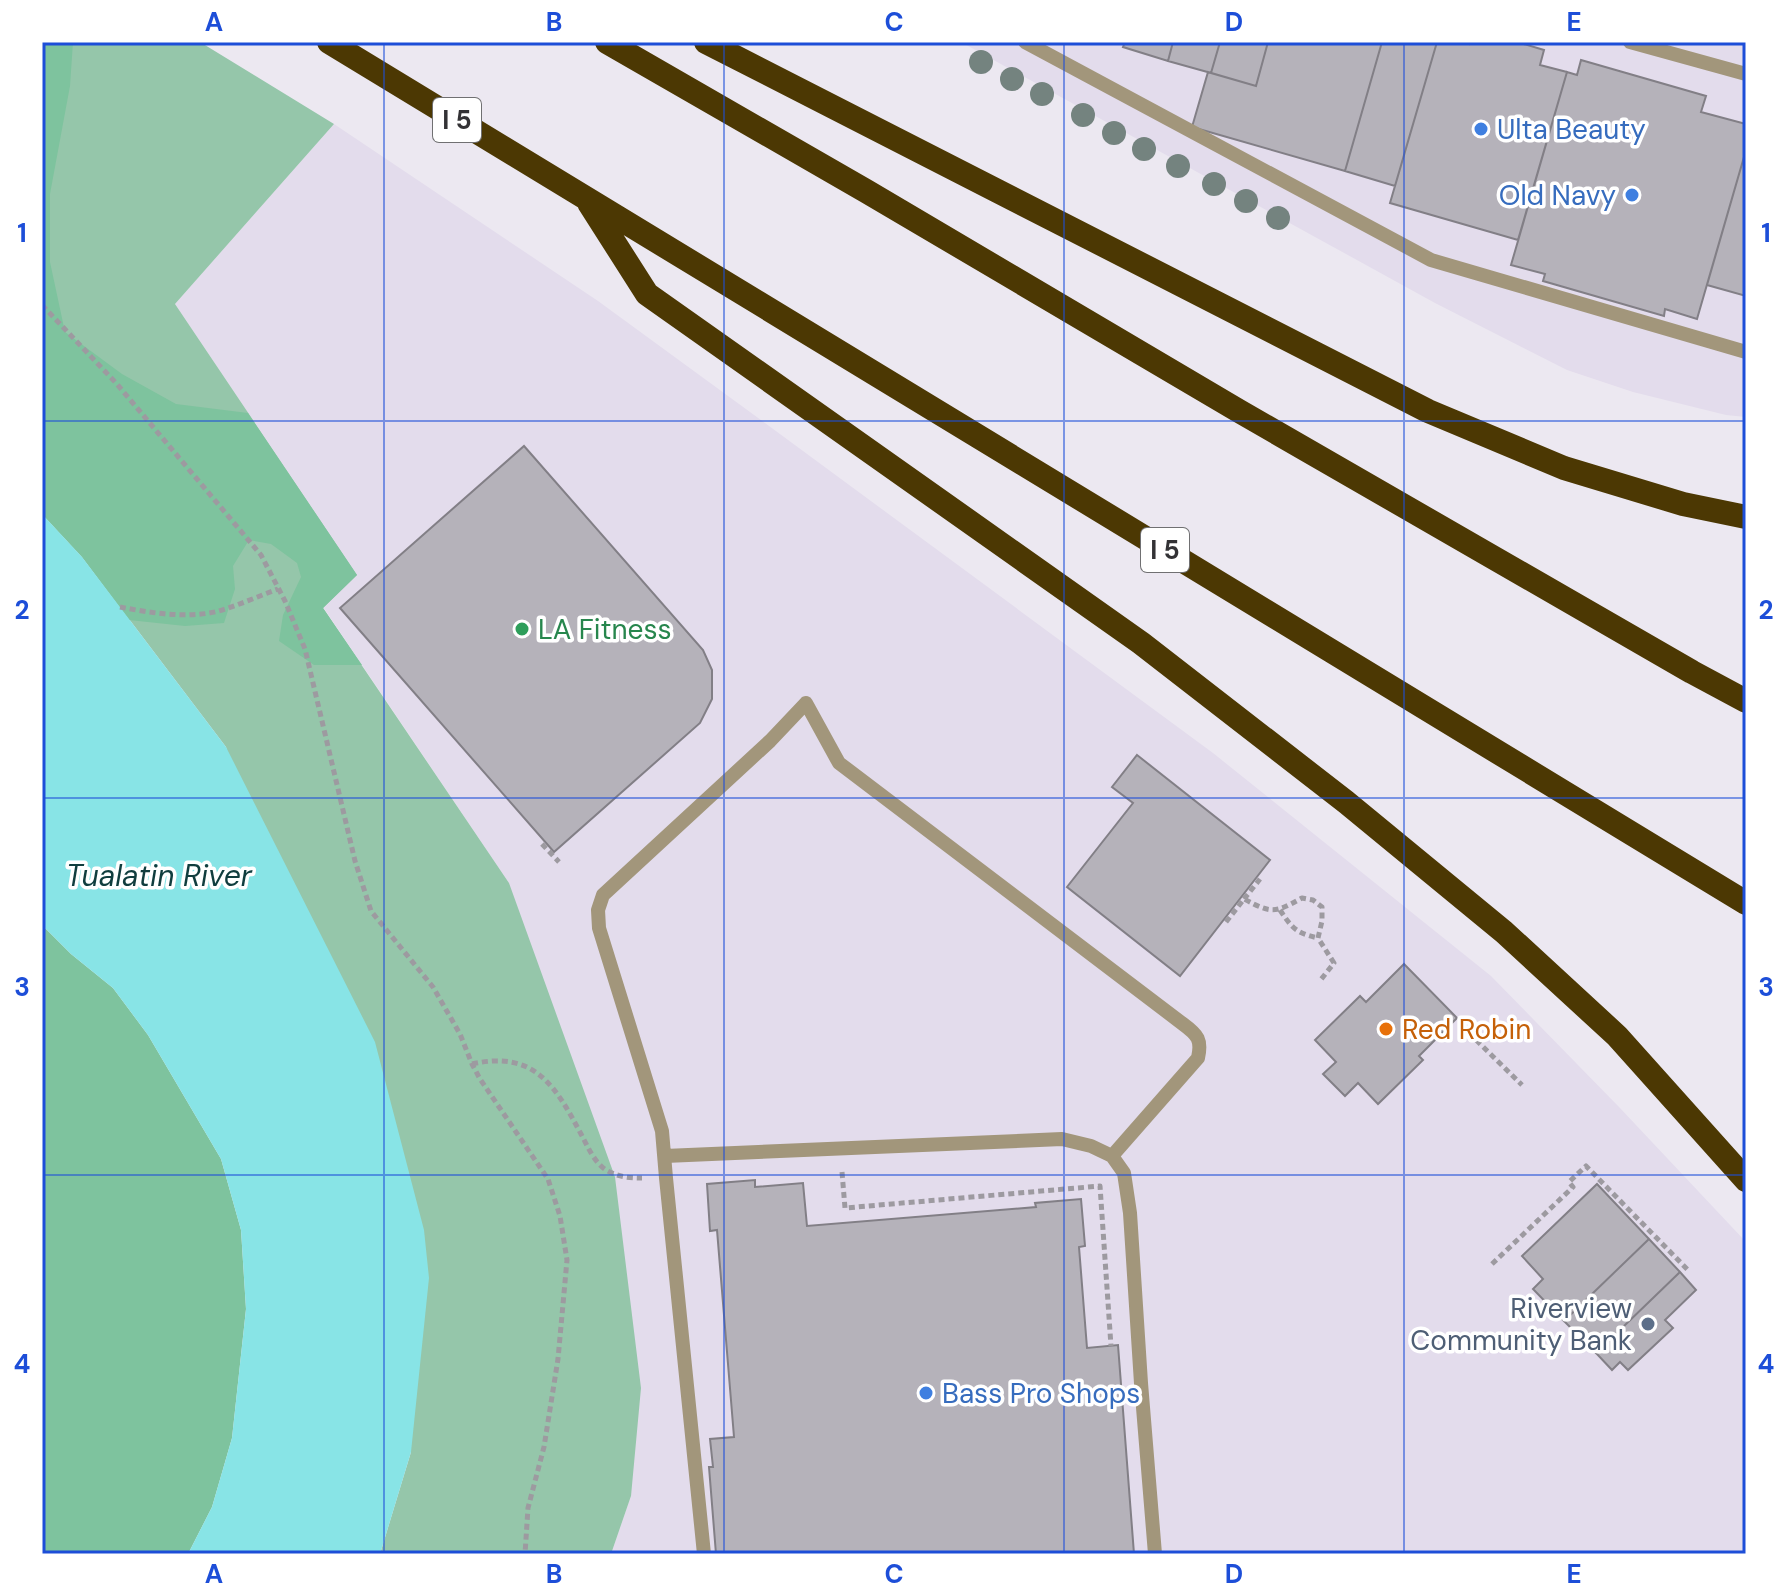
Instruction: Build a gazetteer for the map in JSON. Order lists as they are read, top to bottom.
{
  "streets": {
    "highway": ["I 5"]
  },
  "water": ["Tualatin River"],
  "places": [
    "Ulta Beauty",
    "Old Navy",
    "LA Fitness",
    "Red Robin",
    "Riverview Community Bank",
    "Bass Pro Shops"
  ],
  "grid": {
    "columns": [
      "A",
      "B",
      "C",
      "D",
      "E"
    ],
    "rows": [
      "1",
      "2",
      "3",
      "4"
    ]
  }
}
